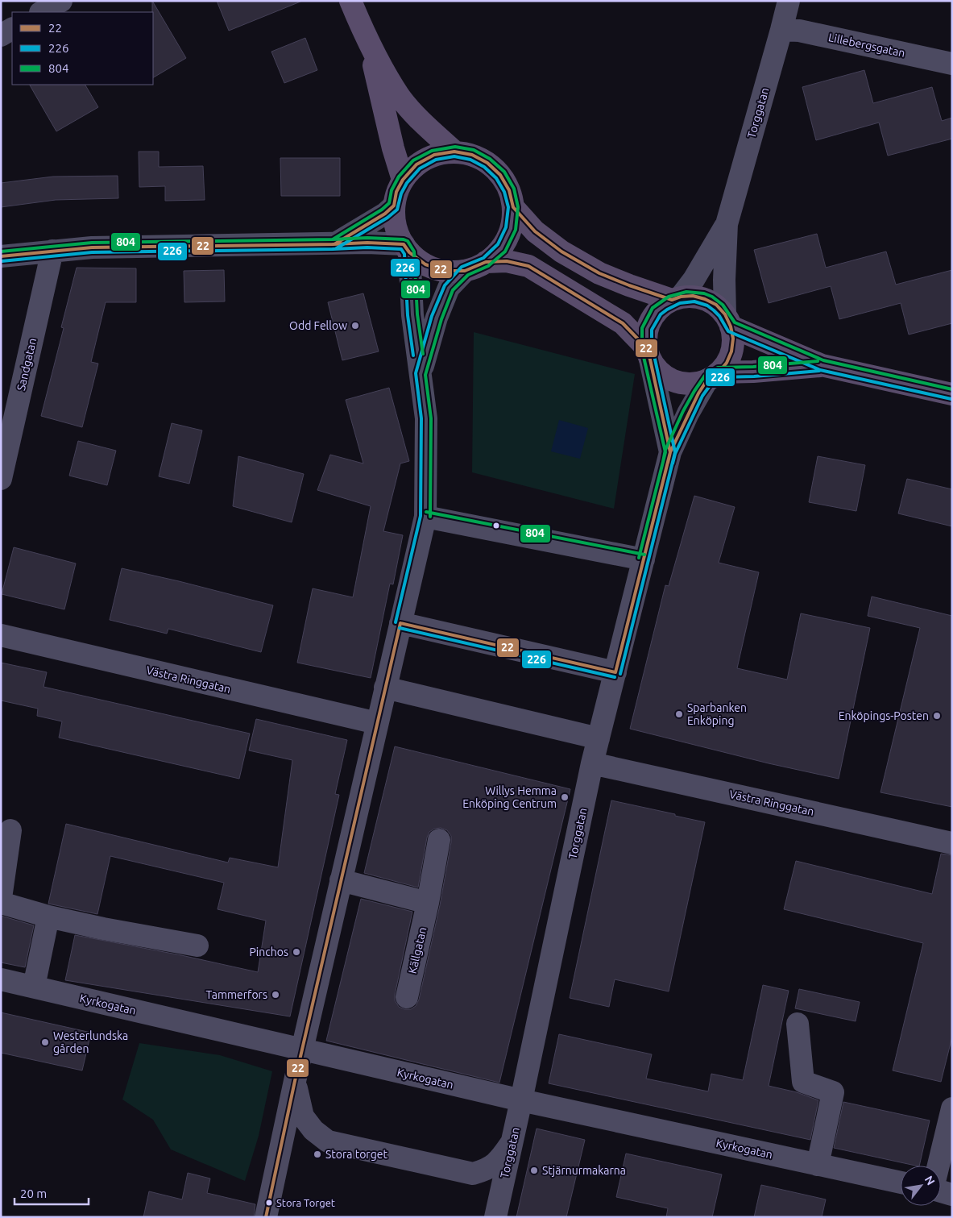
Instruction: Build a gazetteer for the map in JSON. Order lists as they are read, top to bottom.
{
  "streets": {
    "street": [
      "Lillebergsgatan",
      "Torggatan",
      "Sandgatan",
      "Västra Ringgatan",
      "Källgatan",
      "Kyrkogatan"
    ]
  },
  "crossings": [
    ["Lillebergsgatan", "Torggatan"],
    ["Torggatan", "Västra Ringgatan"],
    ["Torggatan", "Kyrkogatan"]
  ],
  "places": [
    "Odd Fellow",
    "Sparbanken Enköping",
    "Enköpings-Posten",
    "Willys Hemma Enköping Centrum",
    "Pinchos",
    "Tammerfors",
    "Westerlundska gården",
    "Stora torget",
    "Stjärnurmakarna",
    "Stora Torget"
  ],
  "lines": ["transit line 804", "transit line 22", "transit line 226"],
  "legend": ["22", "226", "804"],
  "scale_bar": "20 m",
  "north": "top right"
}
